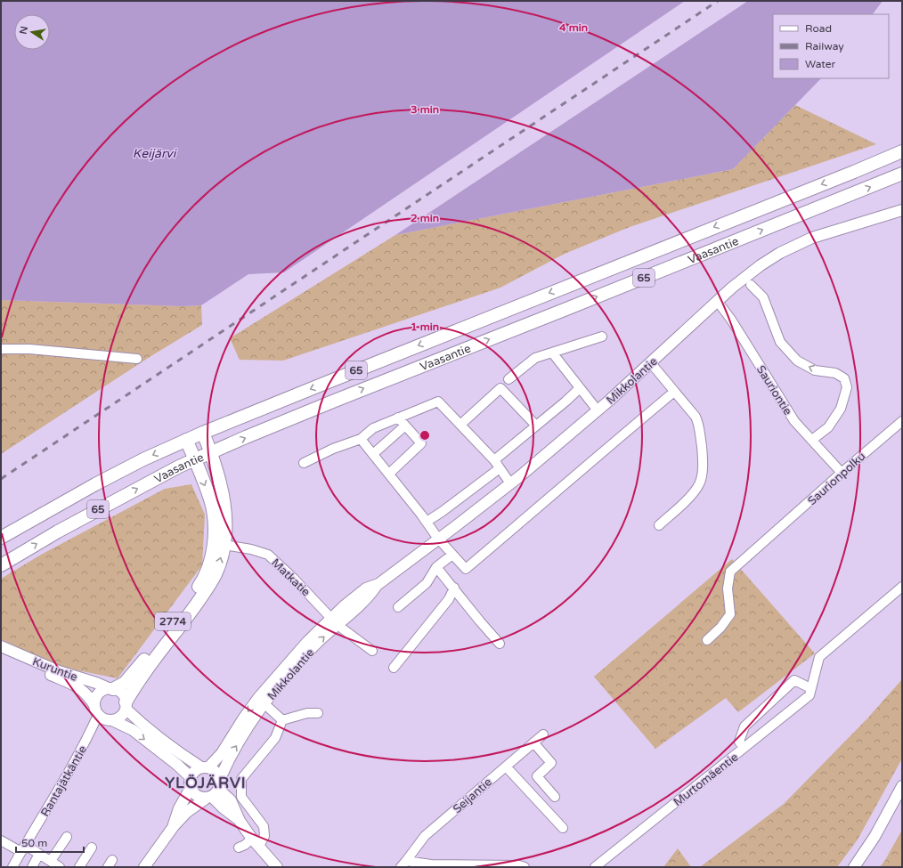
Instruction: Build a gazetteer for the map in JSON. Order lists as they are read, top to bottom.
{
  "streets": {
    "highway": ["Vaasantie", "65", "2774"],
    "main road": ["Mikkolantie", "Kuruntie"],
    "street": [
      "Sauriontie",
      "Saurionpolku",
      "Matkatie",
      "Murtomäentie",
      "Rantajätkäntie",
      "Seijantie"
    ]
  },
  "crossings": [
    ["Vaasantie", "2774"],
    ["Mikkolantie", "Sauriontie"],
    ["Mikkolantie", "Matkatie"],
    ["Sauriontie", "Saurionpolku"],
    ["Matkatie", "2774"],
    ["2774", "Kuruntie"],
    ["2774", "Rantajätkäntie"],
    ["Kuruntie", "Rantajätkäntie"]
  ],
  "districts": ["YLÖJÄRVI"],
  "water": ["Keijärvi"],
  "legend": ["Road", "Railway", "Water"],
  "scale_bar": "50 m",
  "north": "left",
  "rings": [
    "4 min",
    "3 min",
    "2 min",
    "1 min"
  ]
}
